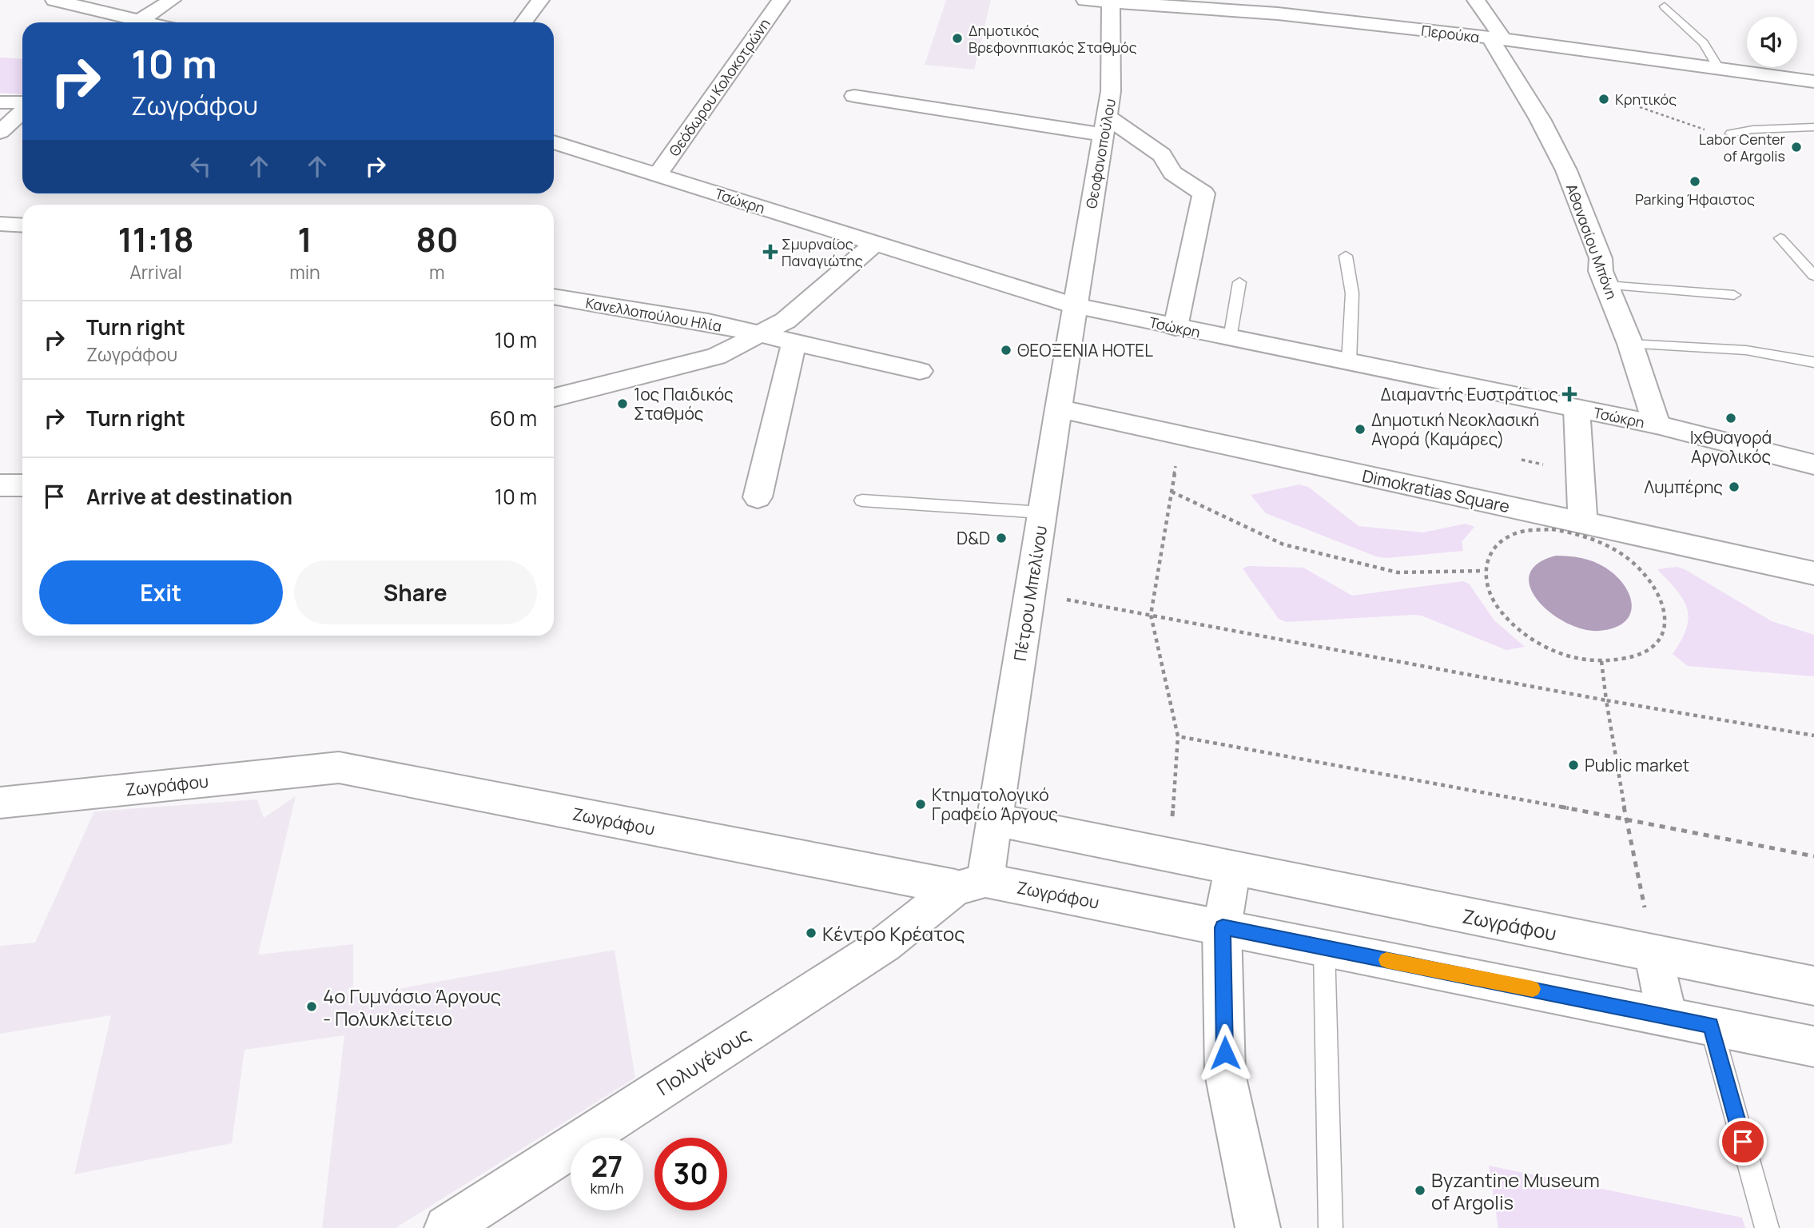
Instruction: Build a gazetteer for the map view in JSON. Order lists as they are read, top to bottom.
{
  "streets": {
    "street": [
      "Περούκα",
      "Θεόδωρου Κολοκοτρώνη",
      "Θεοφανοπούλου",
      "Τσώκρη",
      "Αθανασίου Μπόνη",
      "Κανελλοπούλου Ηλία",
      "Dimokratias Square",
      "Πέτρου Μπελίνου",
      "Ζωγράφου",
      "Πολυγένους"
    ]
  },
  "crossings": [
    ["Περούκα", "Θεοφανοπούλου"],
    ["Περούκα", "Αθανασίου Μπόνη"],
    ["Θεόδωρου Κολοκοτρώνη", "Τσώκρη"],
    ["Θεοφανοπούλου", "Τσώκρη"],
    ["Θεοφανοπούλου", "Πέτρου Μπελίνου"],
    ["Τσώκρη", "Αθανασίου Μπόνη"],
    ["Τσώκρη", "Πέτρου Μπελίνου"],
    ["Dimokratias Square", "Πέτρου Μπελίνου"],
    ["Πέτρου Μπελίνου", "Ζωγράφου"],
    ["Πέτρου Μπελίνου", "Πολυγένους"],
    ["Ζωγράφου", "Πολυγένους"]
  ],
  "places": {
    "other": [
      "Δημοτικός Βρεφονηπιακός Σταθμός",
      "Κρητικός",
      "Labor Center of Argolis",
      "Parking Ήφαιστος",
      "ΘΕΟΞΕΝΙΑ HOTEL",
      "1ος Παιδικός Σταθμός",
      "Ιχθυαγορά Αργολικός",
      "Δημοτική Νεοκλασική Αγορά (Καμάρες)",
      "Λυμπέρης",
      "D&D",
      "Public market",
      "Κτηματολογικό Γραφείο Άργους",
      "Κέντρο Κρέατος",
      "4ο Γυμνάσιο Άργους - Πολυκλείτειο",
      "Byzantine Museum of Argolis"
    ],
    "health": ["Σμυρναίος Παναγιώτης", "Διαμαντής Ευστράτιος"]
  },
  "page": {
    "turn": ["10 m", "Ζωγράφου"],
    "eta": [
      "11:18",
      "Arrival",
      "1",
      "min",
      "80",
      "m"
    ],
    "list": [
      {
        "name": "Turn right",
        "note": "Ζωγράφου",
        "value": "10 m"
      },
      {
        "name": "Turn right",
        "value": "60 m"
      },
      {
        "name": "Arrive at destination",
        "value": "10 m"
      }
    ],
    "buttons": ["Exit", "Share"],
    "speed": "27 km/h",
    "limit": "30"
  }
}
